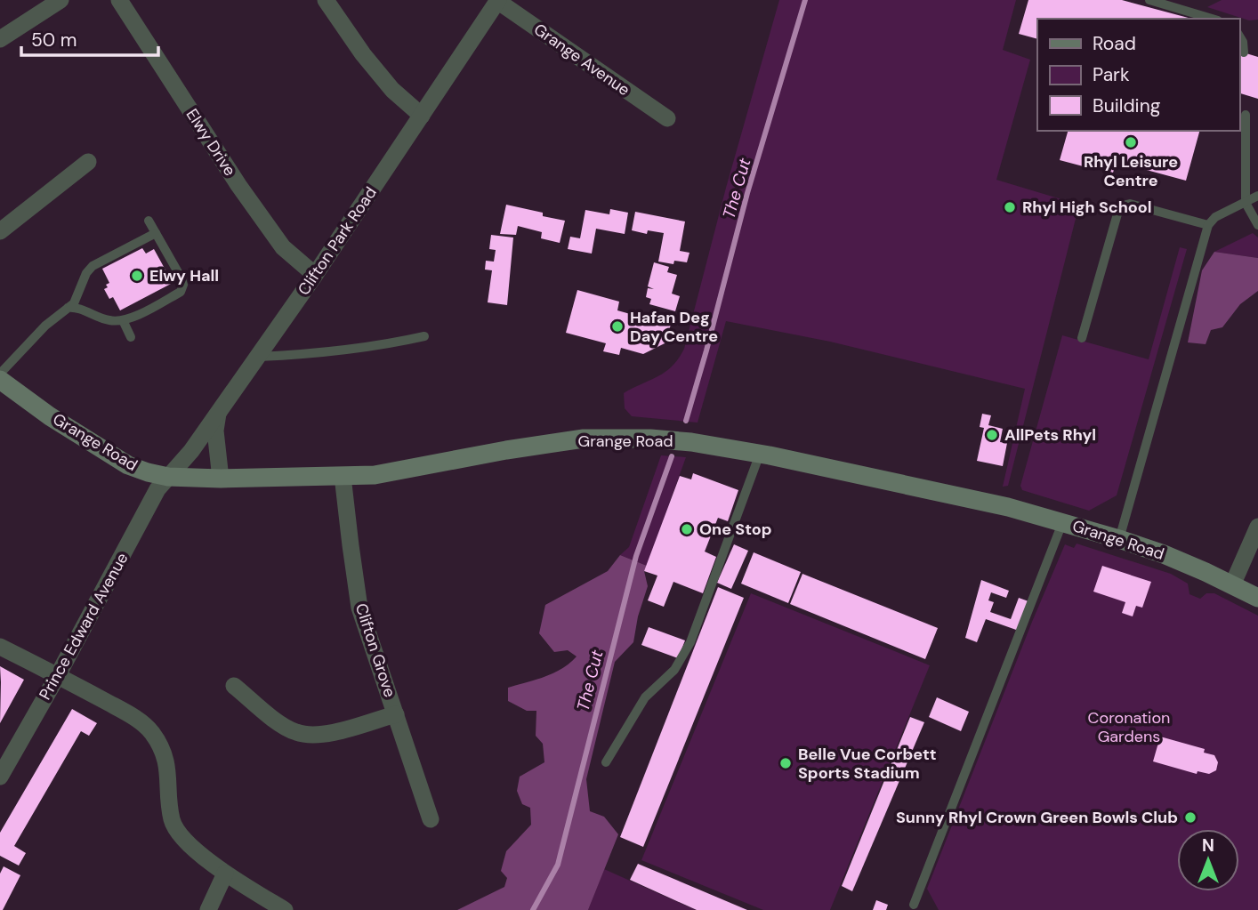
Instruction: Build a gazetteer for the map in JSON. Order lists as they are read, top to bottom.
{
  "streets": {
    "main road": ["Grange Road"],
    "street": [
      "Grange Avenue",
      "Elwy Drive",
      "Clifton Park Road",
      "Prince Edward Avenue",
      "Clifton Grove"
    ]
  },
  "crossings": [
    ["Grange Avenue", "Clifton Park Road"],
    ["Elwy Drive", "Clifton Park Road"],
    ["Clifton Park Road", "Grange Road"],
    ["Clifton Park Road", "Prince Edward Avenue"],
    ["Grange Road", "Prince Edward Avenue"],
    ["Grange Road", "Clifton Grove"]
  ],
  "water": ["The Cut"],
  "parks": ["Coronation Gardens"],
  "places": [
    "Rhyl Leisure Centre",
    "Rhyl High School",
    "Elwy Hall",
    "Hafan Deg Day Centre",
    "AllPets Rhyl",
    "One Stop",
    "Belle Vue Corbett Sports Stadium",
    "Sunny Rhyl Crown Green Bowls Club"
  ],
  "legend": ["Road", "Park", "Building"],
  "scale_bar": "50 m",
  "north": "top"
}
